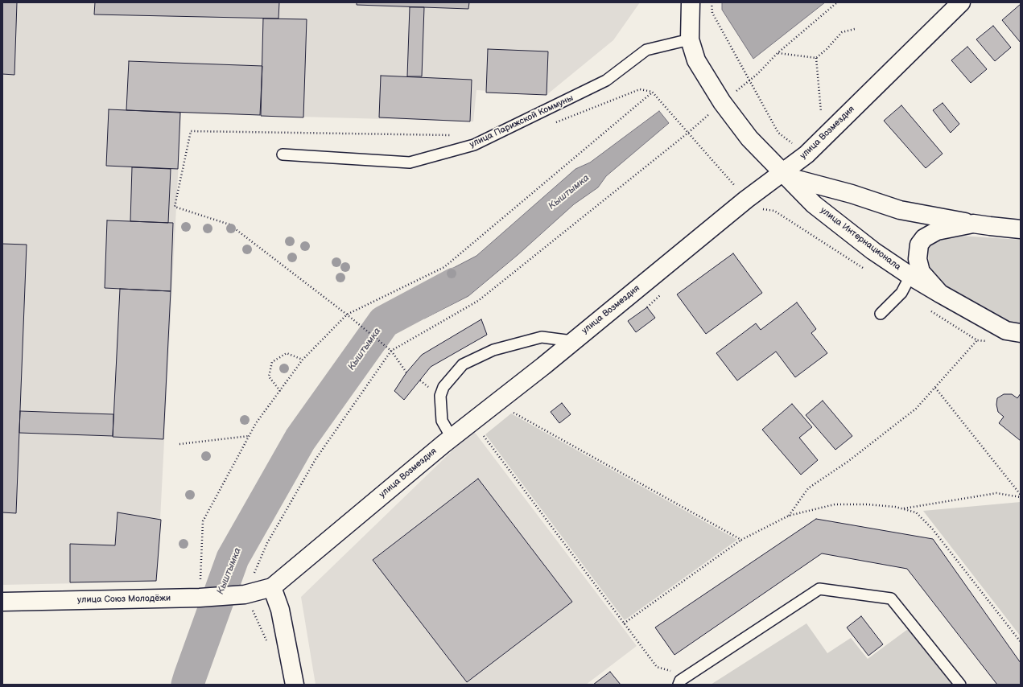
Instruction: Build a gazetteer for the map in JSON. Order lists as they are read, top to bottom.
{
  "streets": {
    "street": ["улица Возмездия", "улица Интернационала", "улица Союз Молодёжи"],
    "lane": ["улица Парижской Коммуны"]
  },
  "crossings": [
    ["улица Парижской Коммуны", "улица Интернационала"],
    ["улица Возмездия", "улица Интернационала"],
    ["улица Возмездия", "улица Союз Молодёжи"]
  ],
  "water": ["Кыштымка"]
}
